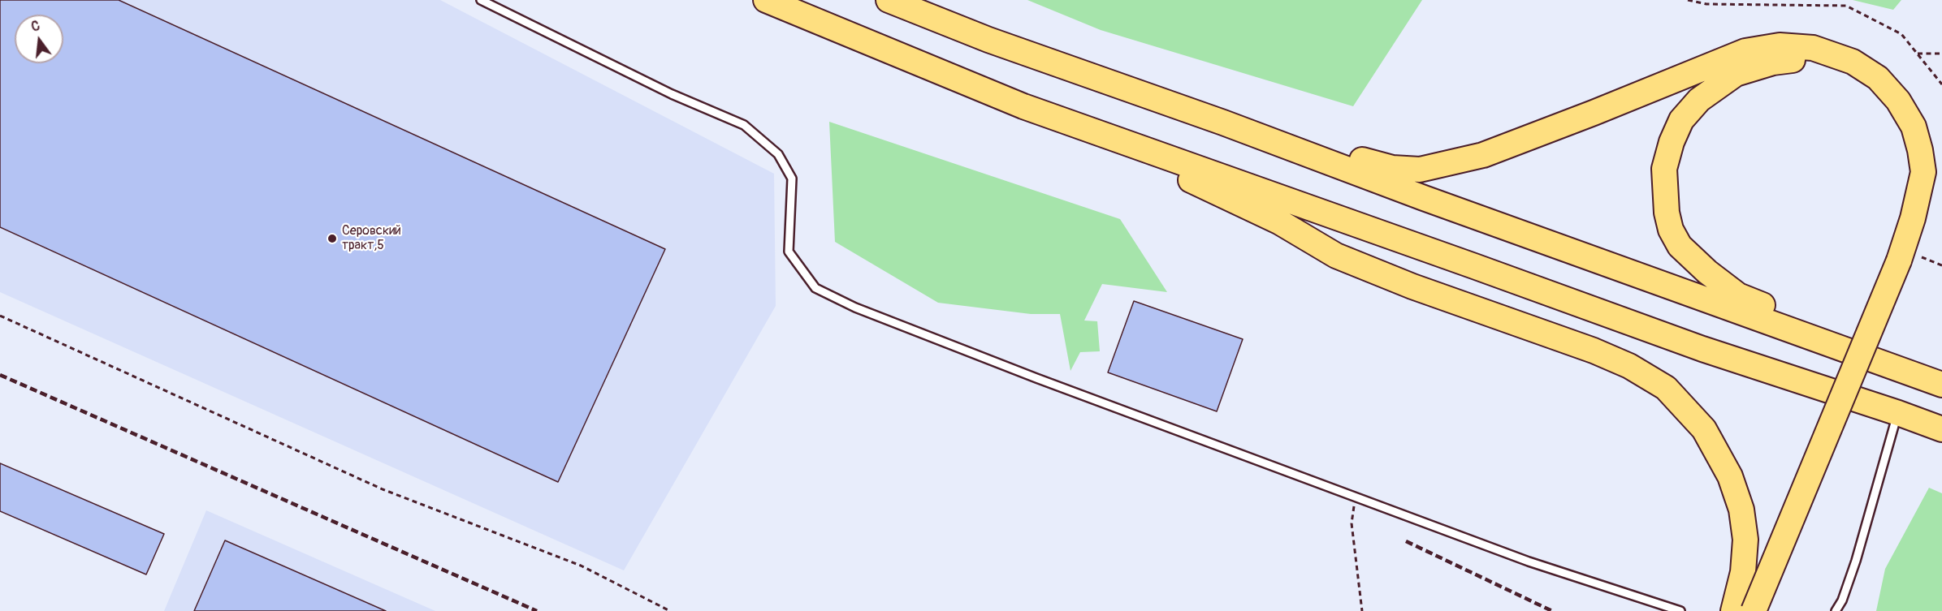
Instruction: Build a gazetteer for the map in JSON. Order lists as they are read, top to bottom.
{
  "places": ["Серовский тракт,5"],
  "north": "top"
}
